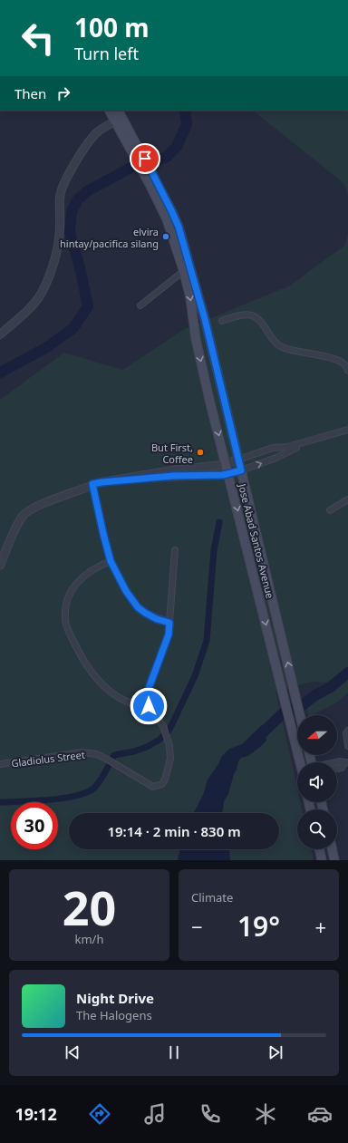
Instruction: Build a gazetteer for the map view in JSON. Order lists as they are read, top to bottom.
{
  "streets": {
    "main road": ["Jose Abad Santos Avenue"],
    "street": ["Gladiolus Street"]
  },
  "places": ["elvira hintay/pacifica silang", "But First, Coffee"],
  "north": "left",
  "page": {
    "turn": ["100 m", "Turn left"],
    "then": "Then",
    "limit": "30",
    "trip": "19:14 · 2 min · 830 m",
    "tile": [
      ["20", "km/h"],
      "Climate"
    ],
    "heat": ["−", "19°", "+"],
    "song": ["Night Drive", "The Halogens"],
    "tabs": "19:12"
  }
}
